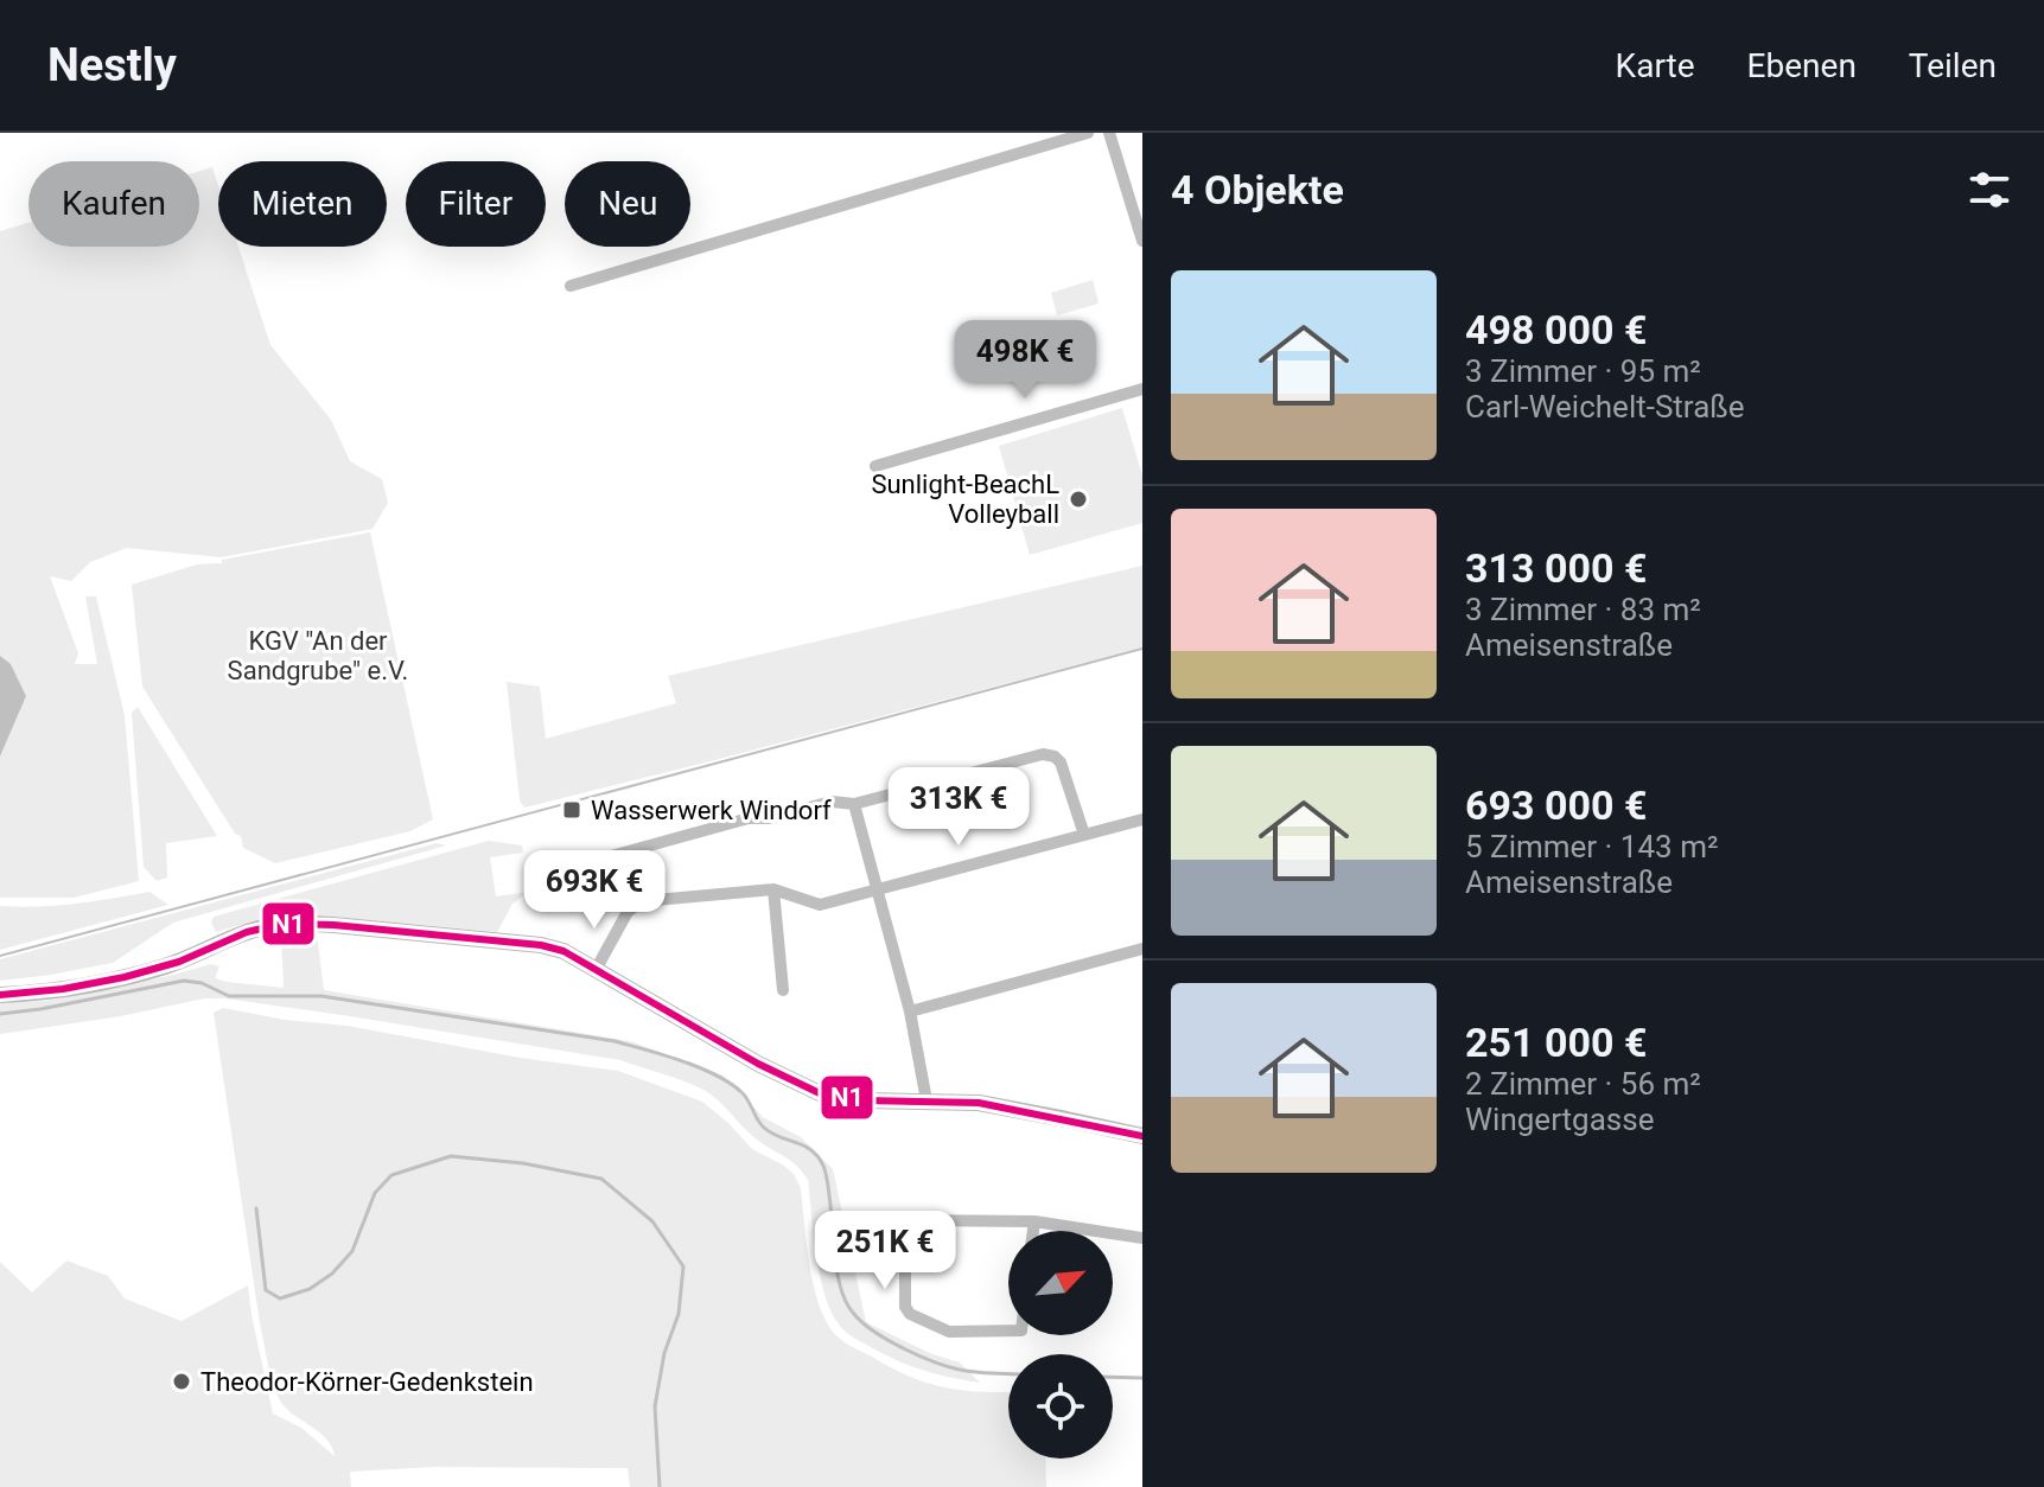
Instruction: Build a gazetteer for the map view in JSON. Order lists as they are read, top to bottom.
{
  "parks": ["KGV \"An der Sandgrube\" e.V."],
  "places": {
    "other": ["Sunlight-BeachL Volleyball", "Theodor-Körner-Gedenkstein"],
    "transit": ["Wasserwerk Windorf"]
  },
  "lines": ["transit line N1"],
  "north": "top right",
  "page": {
    "header": "Nestly",
    "nav": ["Karte", "Ebenen", "Teilen"],
    "heading": "4 Objekte",
    "chip": [
      "Kaufen",
      "Mieten",
      "Filter",
      "Neu"
    ],
    "list": [
      {
        "name": "498 000 €",
        "note": "3 Zimmer · 95 m² · Carl-Weichelt-Straße"
      },
      {
        "name": "313 000 €",
        "note": "3 Zimmer · 83 m² · Ameisenstraße"
      },
      {
        "name": "693 000 €",
        "note": "5 Zimmer · 143 m² · Ameisenstraße"
      },
      {
        "name": "251 000 €",
        "note": "2 Zimmer · 56 m² · Wingertgasse"
      }
    ],
    "price": [
      "498K €",
      "313K €",
      "693K €",
      "251K €"
    ]
  }
}
